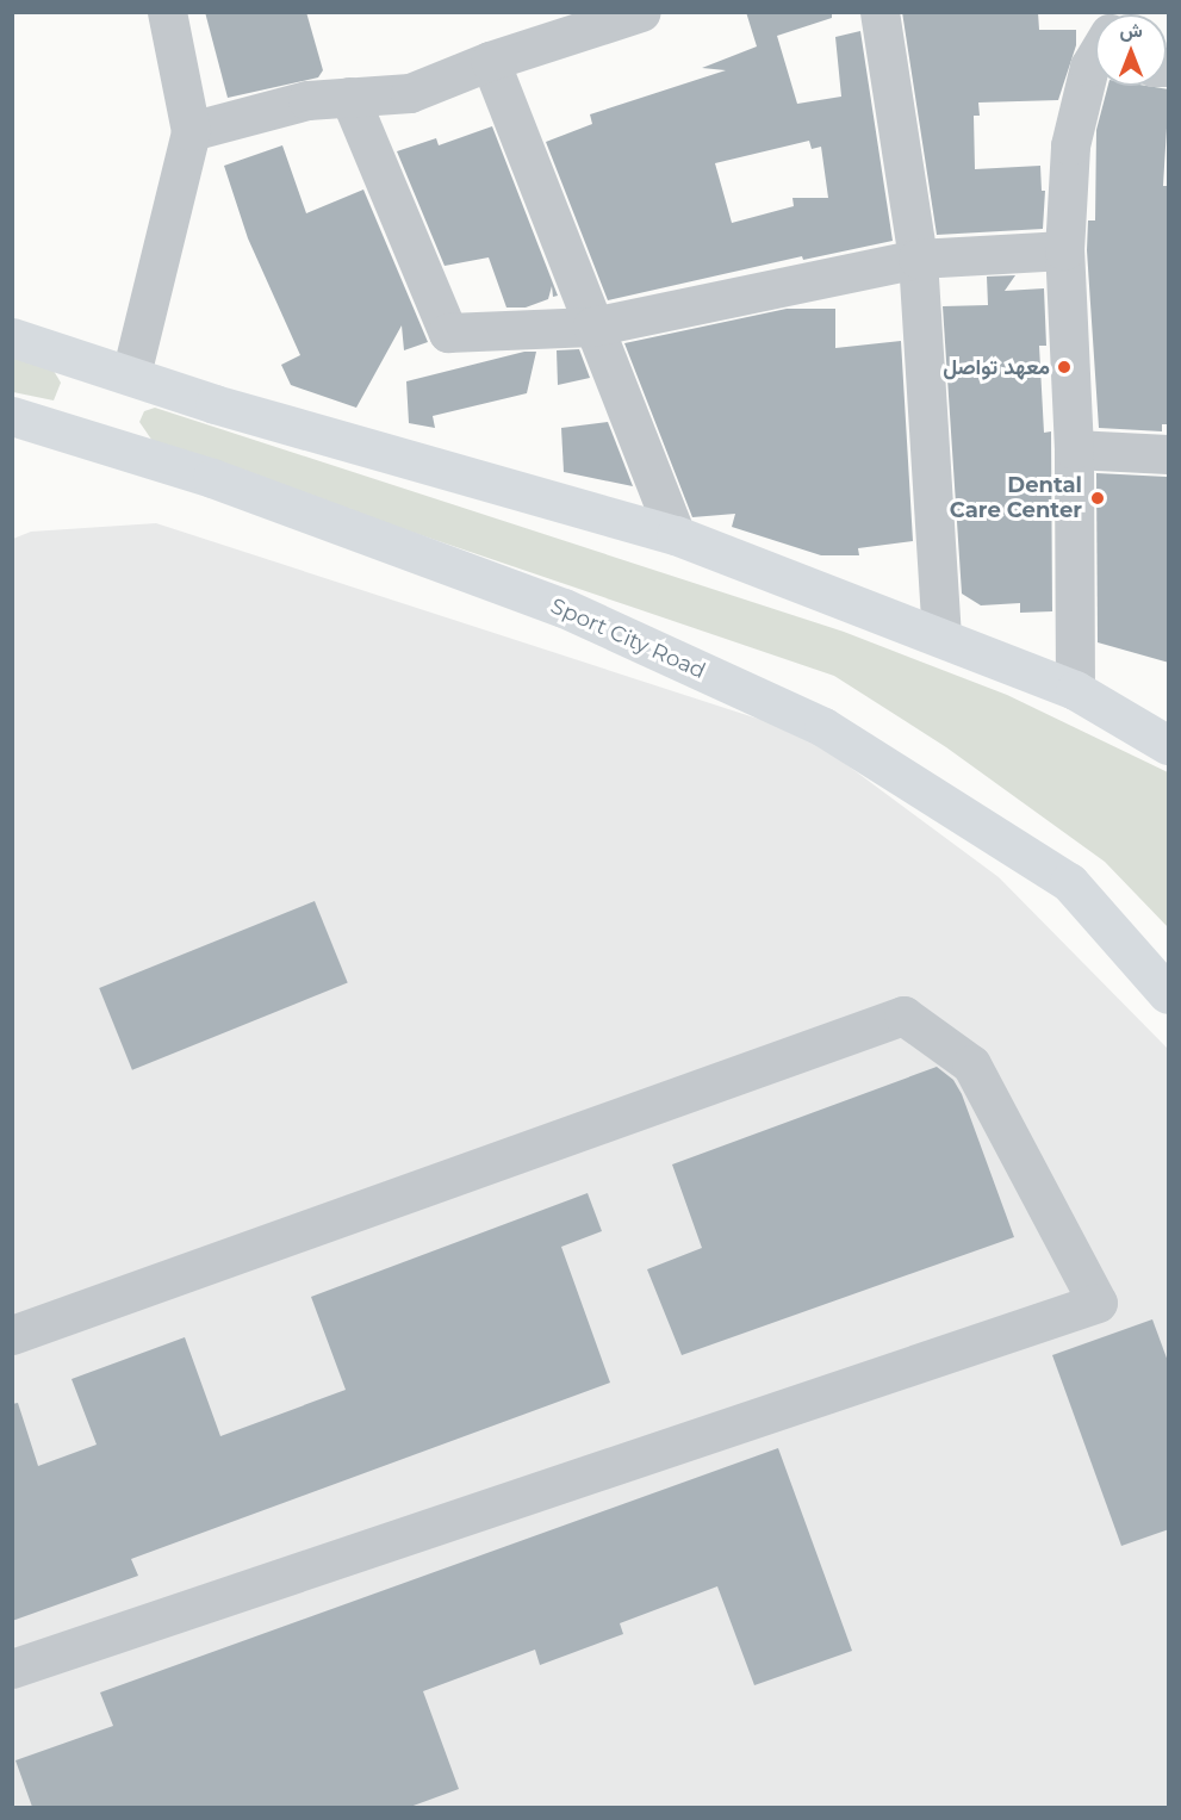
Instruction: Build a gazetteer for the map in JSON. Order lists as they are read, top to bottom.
{
  "streets": {
    "main road": ["Sport City Road"]
  },
  "places": ["معهد تواصل", "Dental Care Center"],
  "north": "top"
}
